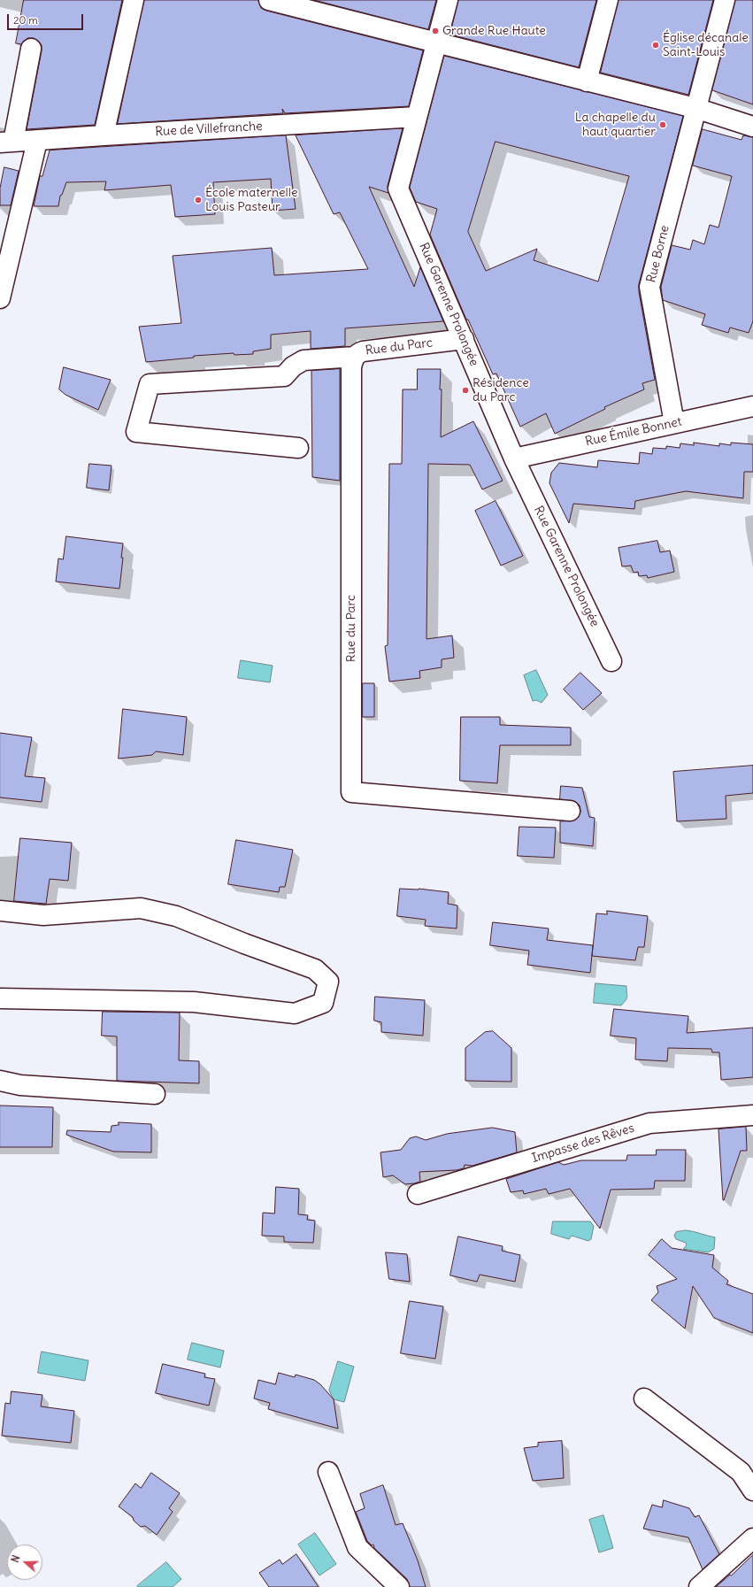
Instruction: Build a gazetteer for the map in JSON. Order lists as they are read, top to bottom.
{
  "streets": {
    "street": [
      "Rue de Villefranche",
      "Rue Borne",
      "Rue Garenne Prolongée",
      "Rue du Parc",
      "Rue Émile Bonnet",
      "Impasse des Rêves"
    ]
  },
  "crossings": [
    ["Rue de Villefranche", "Rue Garenne Prolongée"],
    ["Rue Borne", "Rue Émile Bonnet"],
    ["Rue Garenne Prolongée", "Rue du Parc"],
    ["Rue Garenne Prolongée", "Rue Émile Bonnet"]
  ],
  "places": [
    "Grande Rue Haute",
    "Église décanale Saint-Louis",
    "La chapelle du haut quartier",
    "École maternelle Louis Pasteur",
    "Résidence du Parc"
  ],
  "scale_bar": "20 m",
  "north": "left"
}
